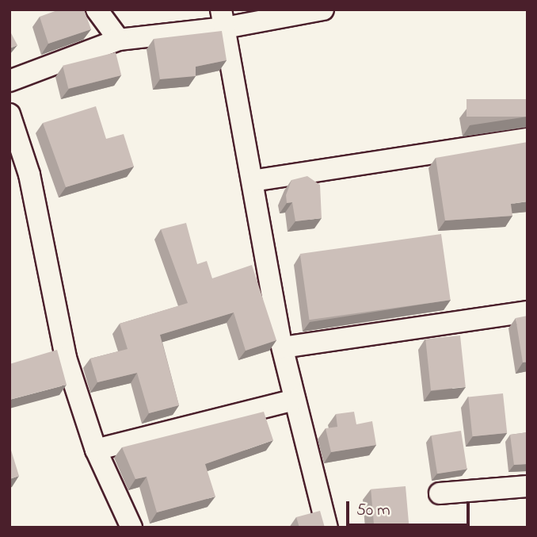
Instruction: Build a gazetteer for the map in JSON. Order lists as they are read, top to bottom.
{
  "scale_bar": "50 m"
}
